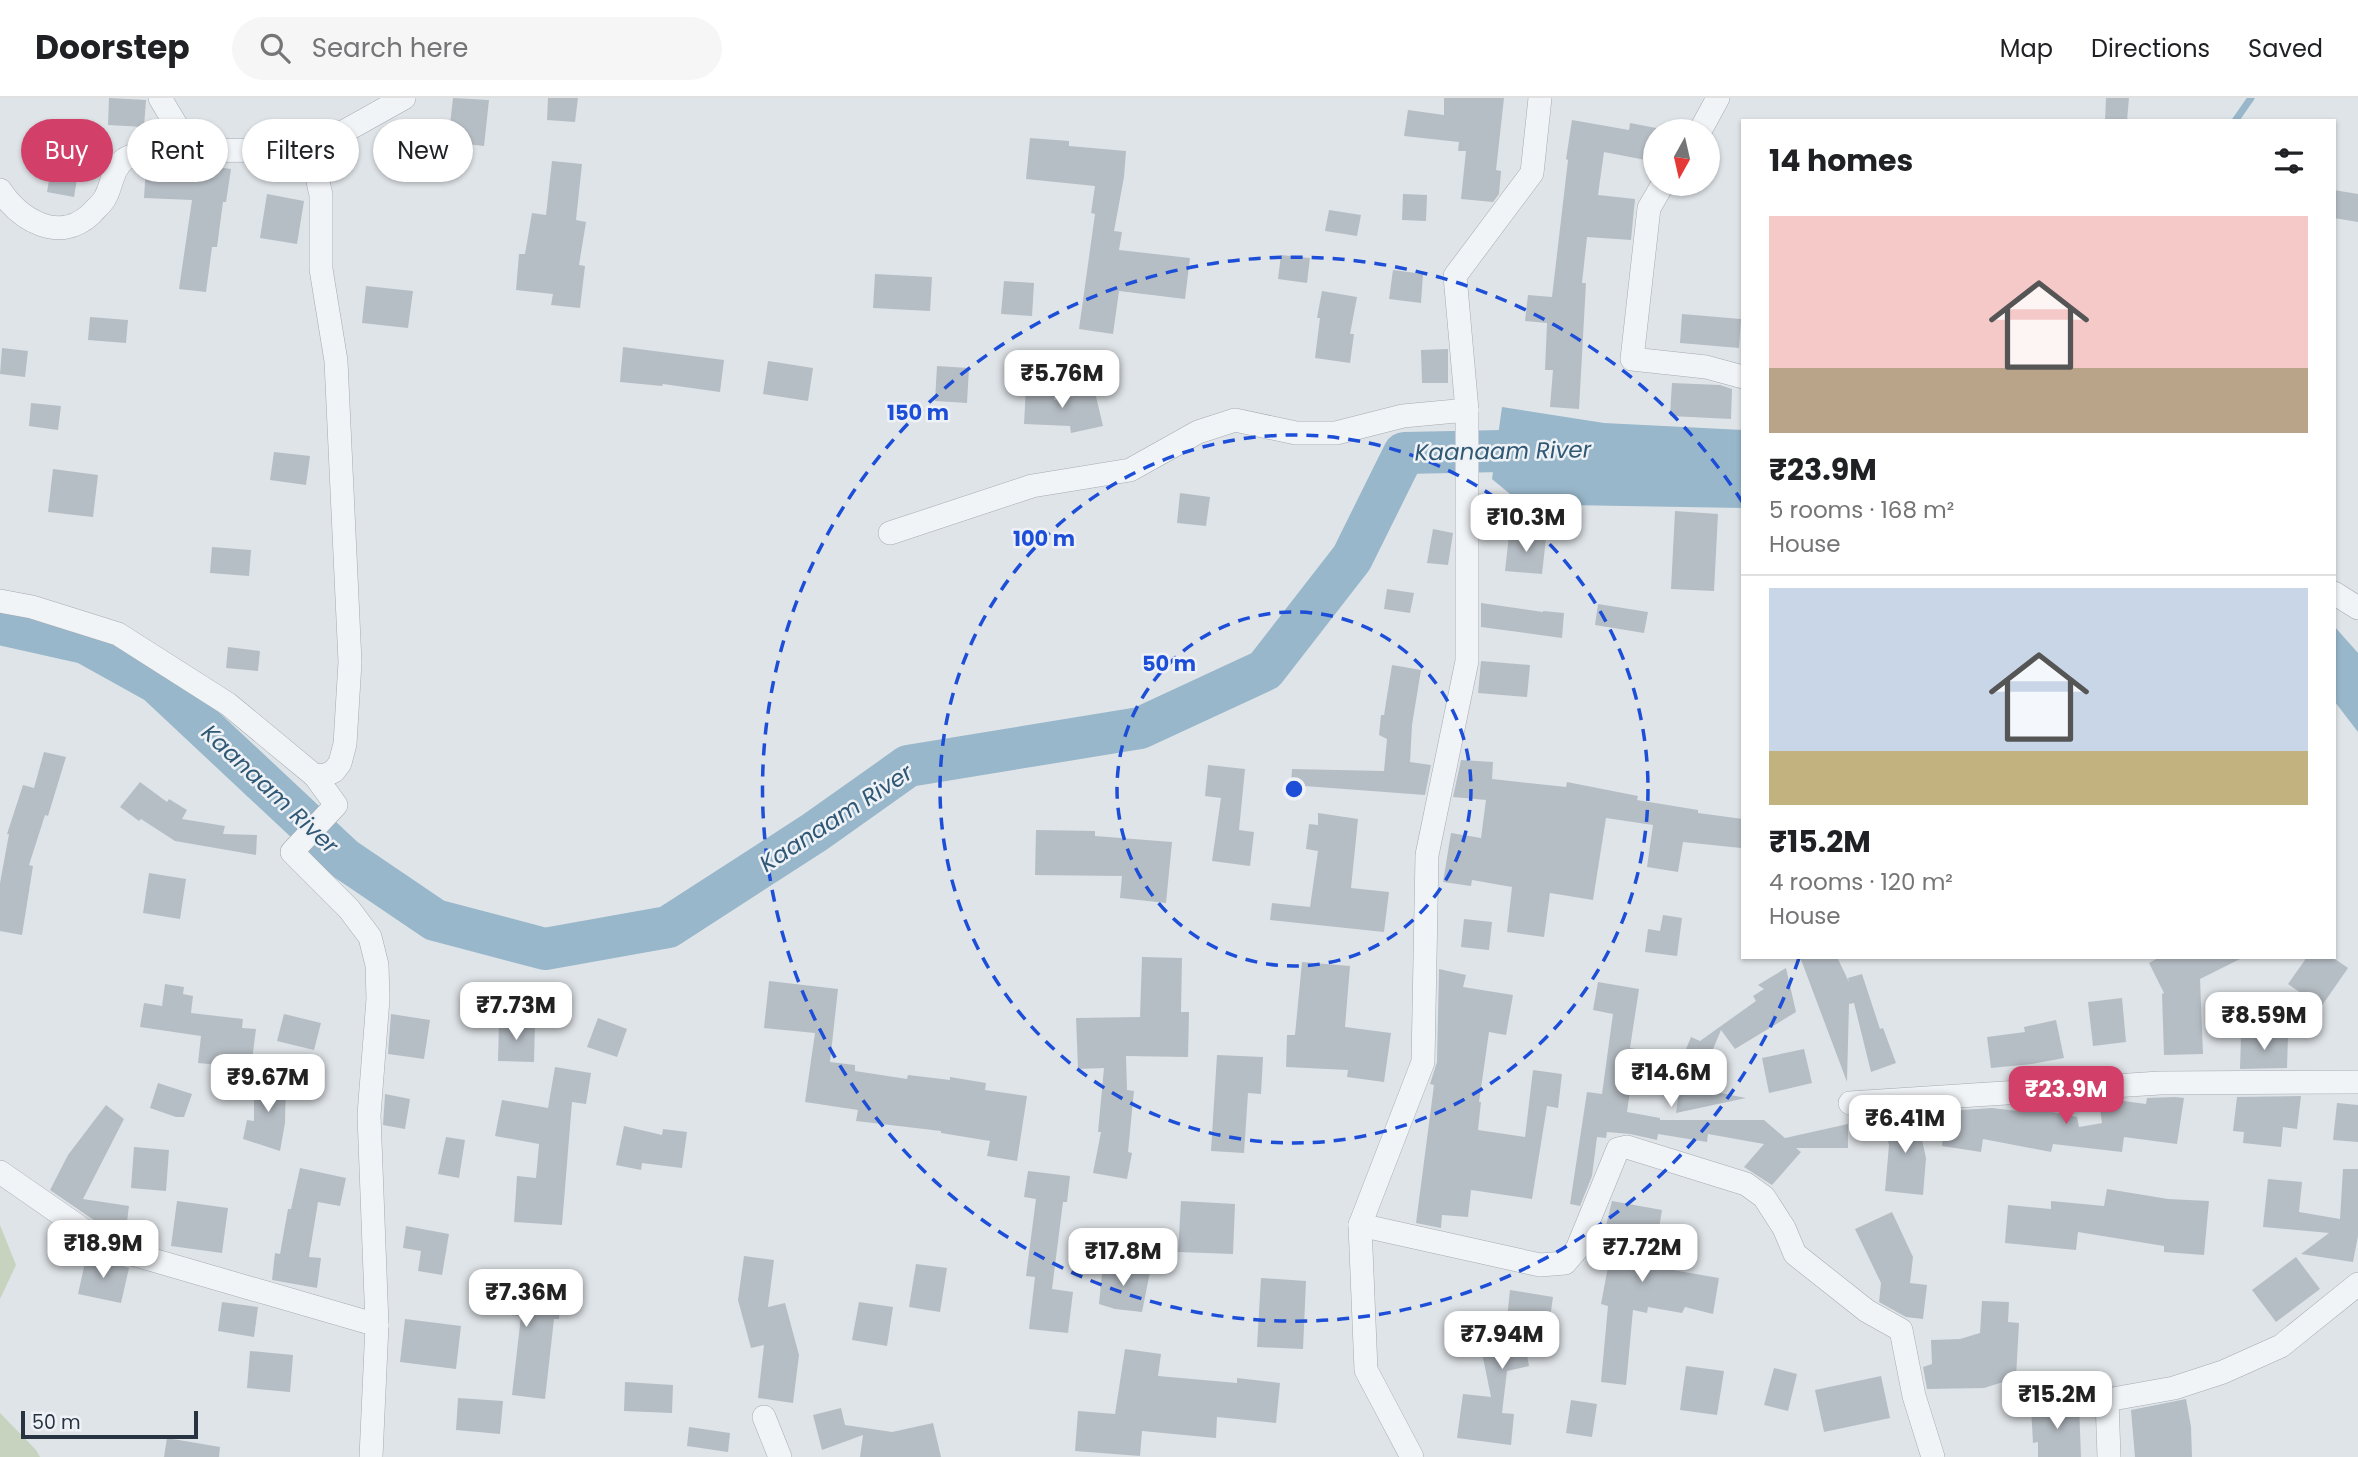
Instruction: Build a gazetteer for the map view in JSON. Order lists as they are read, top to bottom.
{
  "water": ["Kaanaam River"],
  "scale_bar": "50 m",
  "north": "bottom",
  "page": {
    "header": "Doorstep",
    "search": "Search here",
    "nav": ["Map", "Directions", "Saved"],
    "chip": [
      "Buy",
      "Rent",
      "Filters",
      "New"
    ],
    "heading": "14 homes",
    "list": [
      {
        "name": "₹23.9M",
        "note": "5 rooms · 168 m² · House"
      },
      {
        "name": "₹15.2M",
        "note": "4 rooms · 120 m² · House"
      }
    ],
    "price": [
      "₹5.76M",
      "₹10.3M",
      "₹7.73M",
      "₹8.59M",
      "₹14.6M",
      "₹9.67M",
      "₹23.9M",
      "₹6.41M",
      "₹18.9M",
      "₹7.72M",
      "₹17.8M",
      "₹7.36M",
      "₹7.94M",
      "₹15.2M"
    ],
    "scale": "50 m"
  },
  "rings": ["150 m", "100 m", "50 m"]
}
